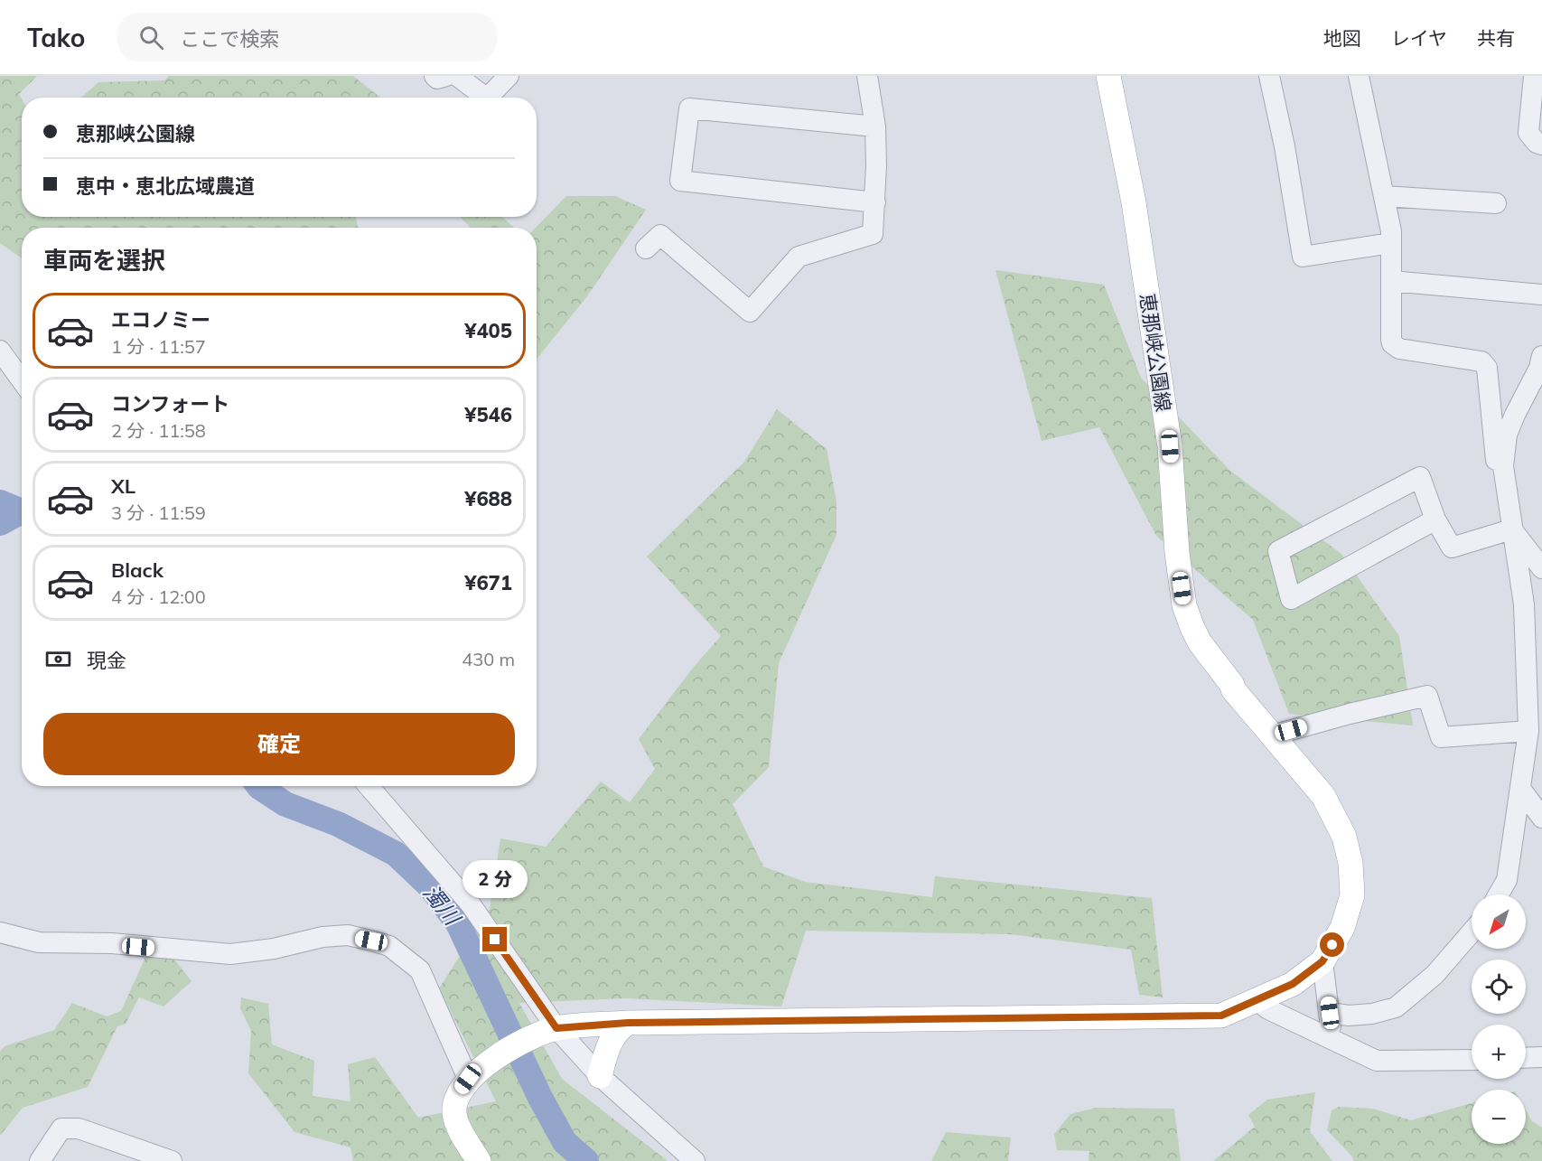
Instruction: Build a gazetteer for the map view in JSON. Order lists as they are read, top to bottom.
{
  "streets": {
    "main road": ["恵那峡公園線"]
  },
  "water": ["濁川"],
  "north": "bottom left",
  "page": {
    "header": "Tako",
    "search": "ここで検索",
    "nav": ["地図", "レイヤ", "共有"],
    "banner": ["恵那峡公園線", "恵中・恵北広域農道"],
    "heading": "車両を選択",
    "list": [
      {
        "name": "エコノミー",
        "note": "1 分 · 11:57",
        "value": "¥405"
      },
      {
        "name": "コンフォート",
        "note": "2 分 · 11:58",
        "value": "¥546"
      },
      {
        "name": "XL",
        "note": "3 分 · 11:59",
        "value": "¥688"
      },
      {
        "name": "Black",
        "note": "4 分 · 12:00",
        "value": "¥671"
      }
    ],
    "pay": ["現金", "430 m"],
    "buttons": "確定",
    "bubble": "2 分",
    "map_buttons": ["+", "−"]
  }
}
